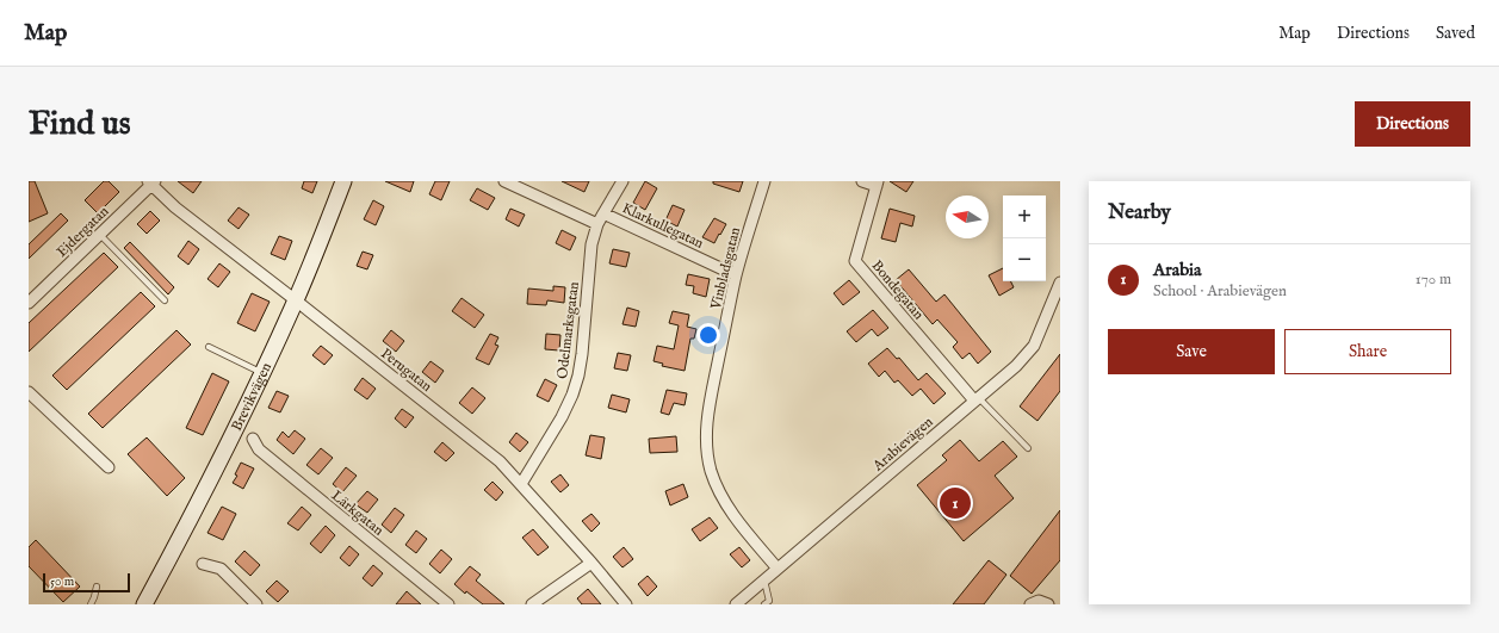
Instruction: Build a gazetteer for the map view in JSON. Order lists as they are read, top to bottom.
{
  "streets": {
    "street": [
      "Klarkullegatan",
      "Ejdergatan",
      "Vinbladsgatan",
      "Bondegatan",
      "Odelmarksgatan",
      "Perugatan",
      "Brevikvägen",
      "Arabievägen",
      "Lärkgatan"
    ]
  },
  "crossings": [
    ["Klarkullegatan", "Vinbladsgatan"],
    ["Klarkullegatan", "Odelmarksgatan"],
    ["Ejdergatan", "Perugatan"],
    ["Vinbladsgatan", "Arabievägen"],
    ["Bondegatan", "Arabievägen"],
    ["Odelmarksgatan", "Perugatan"],
    ["Perugatan", "Brevikvägen"]
  ],
  "scale_bar": "50 m",
  "north": "left",
  "page": {
    "header": "Map",
    "nav": ["Map", "Directions", "Saved"],
    "buttons": [
      "Directions",
      ["Save", "Share"]
    ],
    "title": "Find us",
    "heading": "Nearby",
    "map_buttons": ["+", "−"],
    "list": [
      {
        "mark": "1",
        "name": "Arabia",
        "note": "School · Arabievägen",
        "value": "170 m"
      }
    ],
    "pins": "1",
    "scale": "50 m"
  }
}
